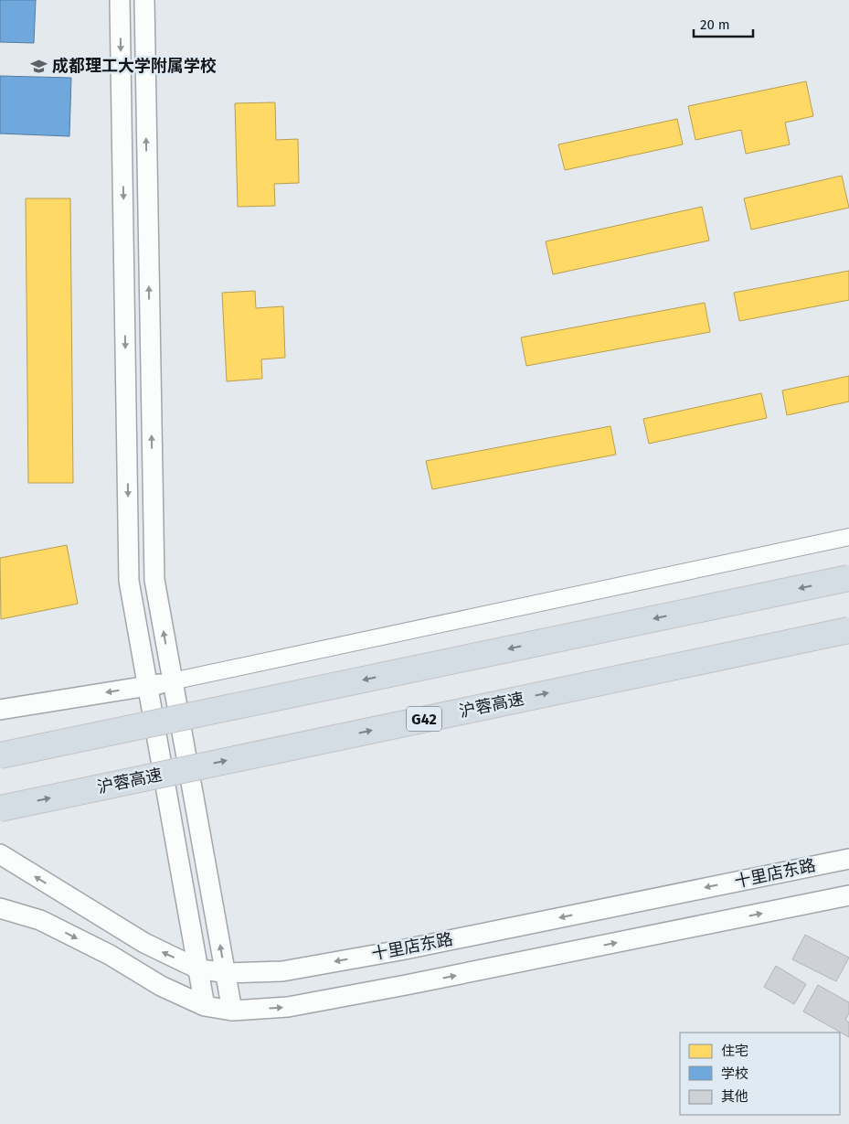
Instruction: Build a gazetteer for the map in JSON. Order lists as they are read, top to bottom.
{
  "streets": {
    "highway": ["沪蓉高速", "G42"],
    "street": ["十里店东路"]
  },
  "places": {
    "school or university": ["成都理工大学附属学校"]
  },
  "legend": ["住宅", "学校", "其他"],
  "scale_bar": "20 m"
}
